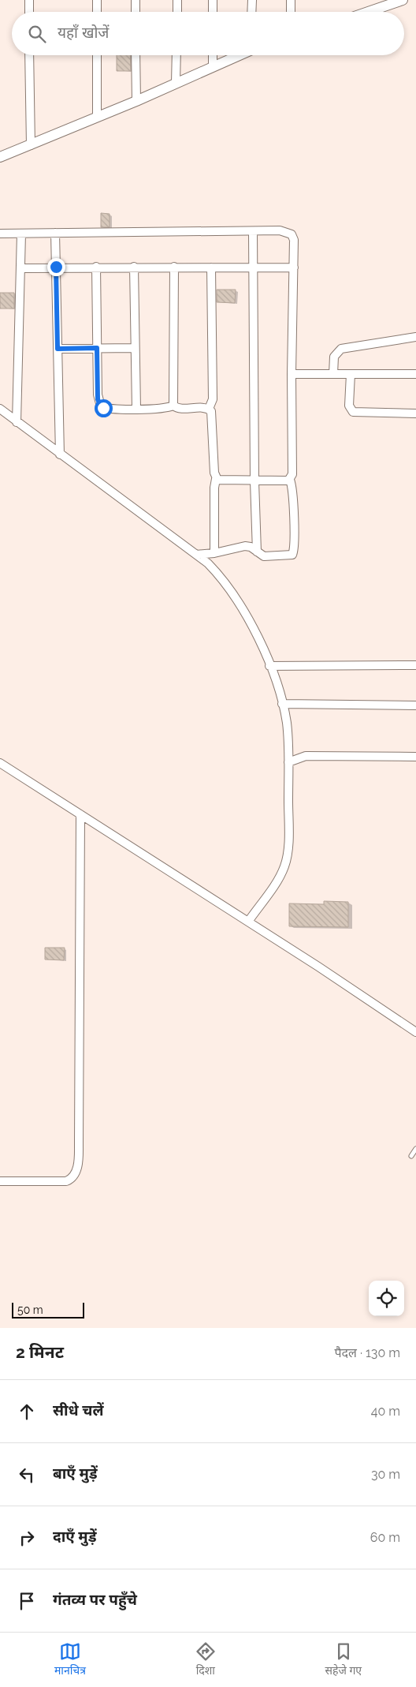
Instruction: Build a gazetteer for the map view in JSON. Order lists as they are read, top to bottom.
{
  "scale_bar": "50 m",
  "page": {
    "search": "यहाँ खोजें",
    "scale": "50 m",
    "heading": ["2 मिनट", "पैदल · 130 m"],
    "list": [
      ["सीधे चलें", "40 m"],
      ["बाएँ मुड़ें", "30 m"],
      ["दाएँ मुड़ें", "60 m"],
      "गंतव्य पर पहुँचे"
    ],
    "nav": ["मानचित्र", "दिशा", "सहेजे गए"]
  }
}
